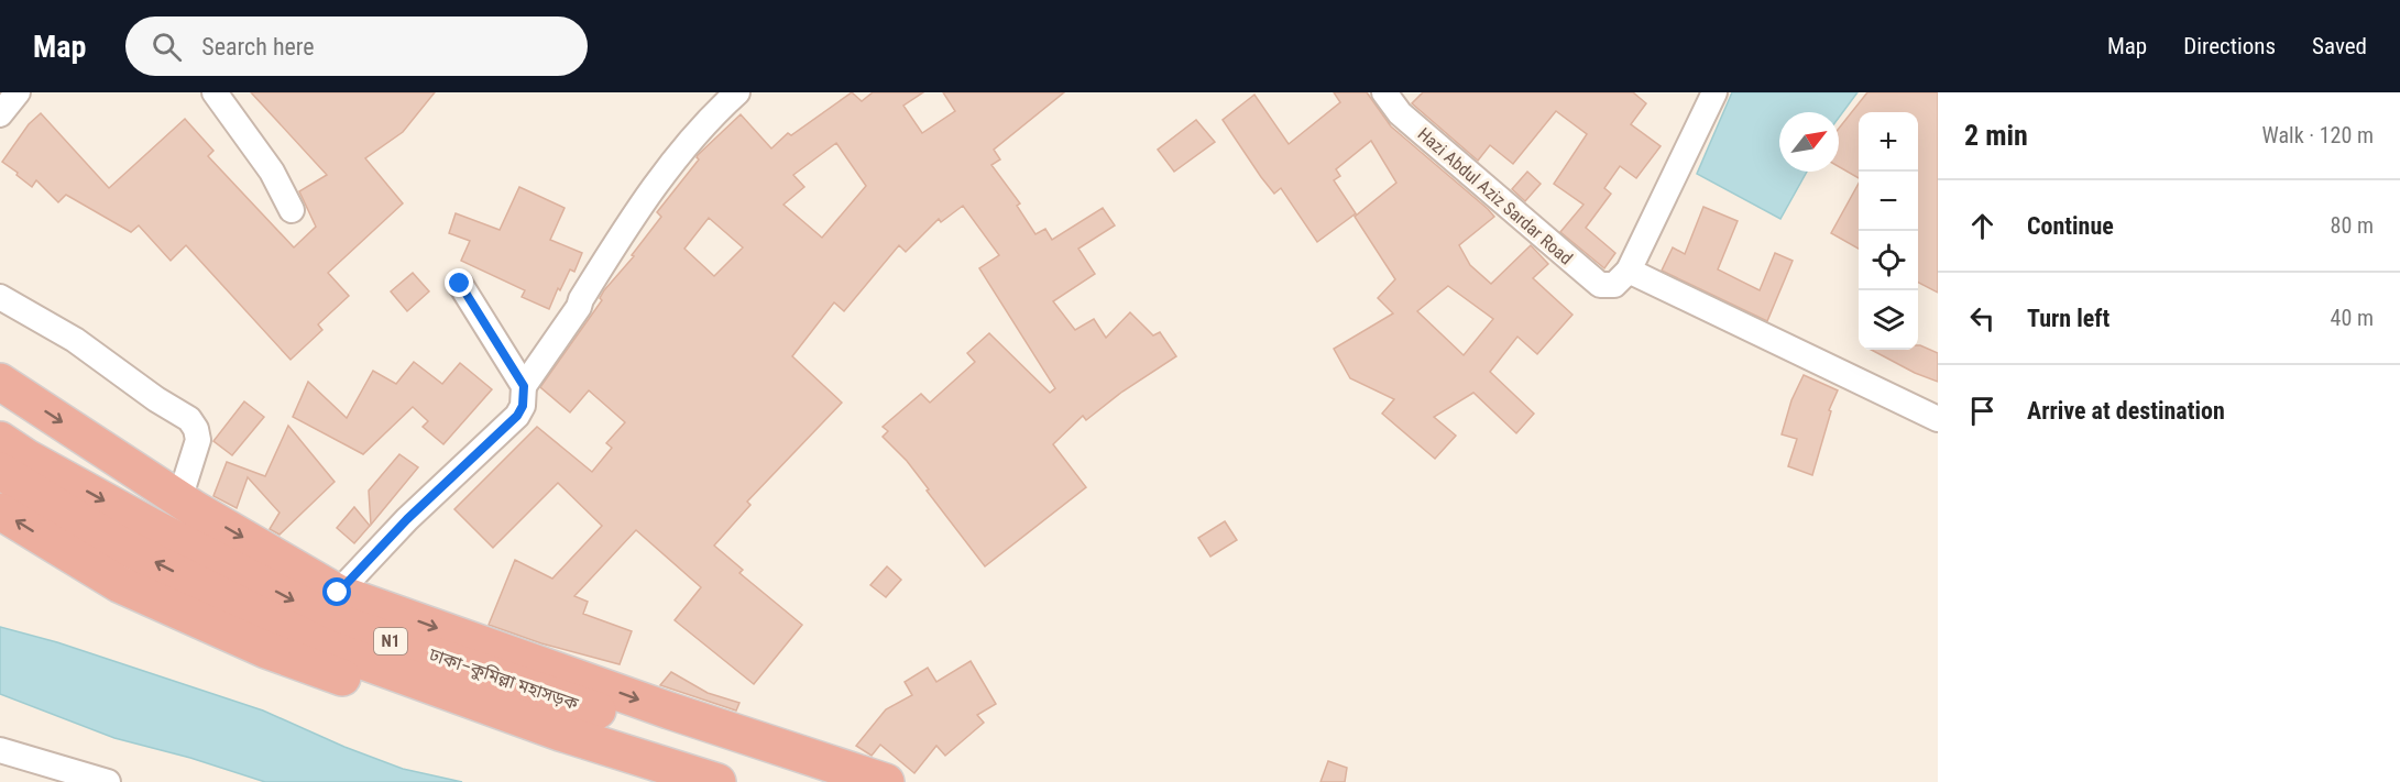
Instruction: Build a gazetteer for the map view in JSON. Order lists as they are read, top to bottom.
{
  "streets": {
    "highway": ["N1", "ঢাকা–কুমিল্লা মহাসড়ক"],
    "street": ["Hazi Abdul Aziz Sardar Road"]
  },
  "north": "top right",
  "page": {
    "header": "Map",
    "search": "Search here",
    "nav": ["Map", "Directions", "Saved"],
    "heading": ["2 min", "Walk · 120 m"],
    "map_buttons": ["+", "−"],
    "list": [
      ["Continue", "80 m"],
      ["Turn left", "40 m"],
      "Arrive at destination"
    ]
  }
}
